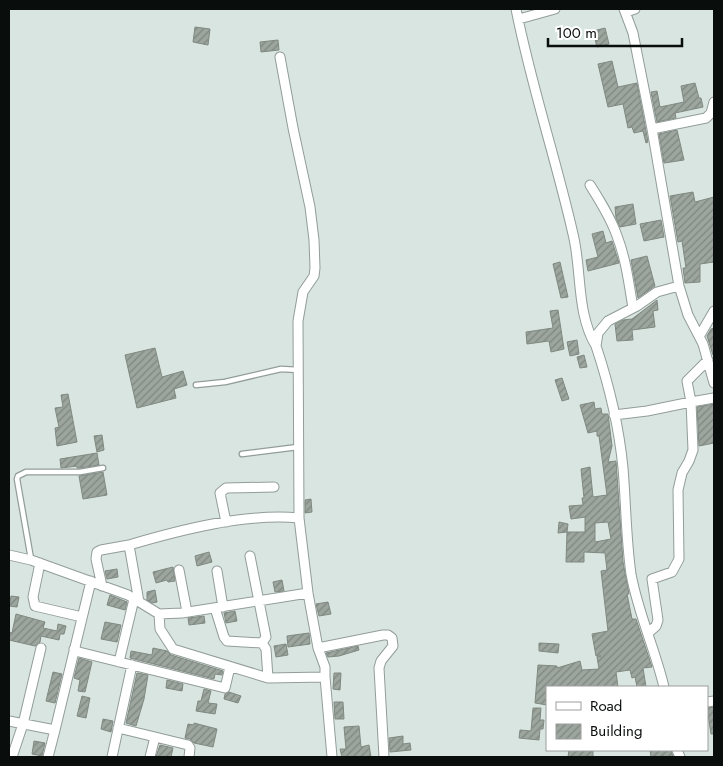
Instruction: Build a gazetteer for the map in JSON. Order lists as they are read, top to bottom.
{
  "legend": ["Road", "Building"],
  "scale_bar": "100 m"
}
